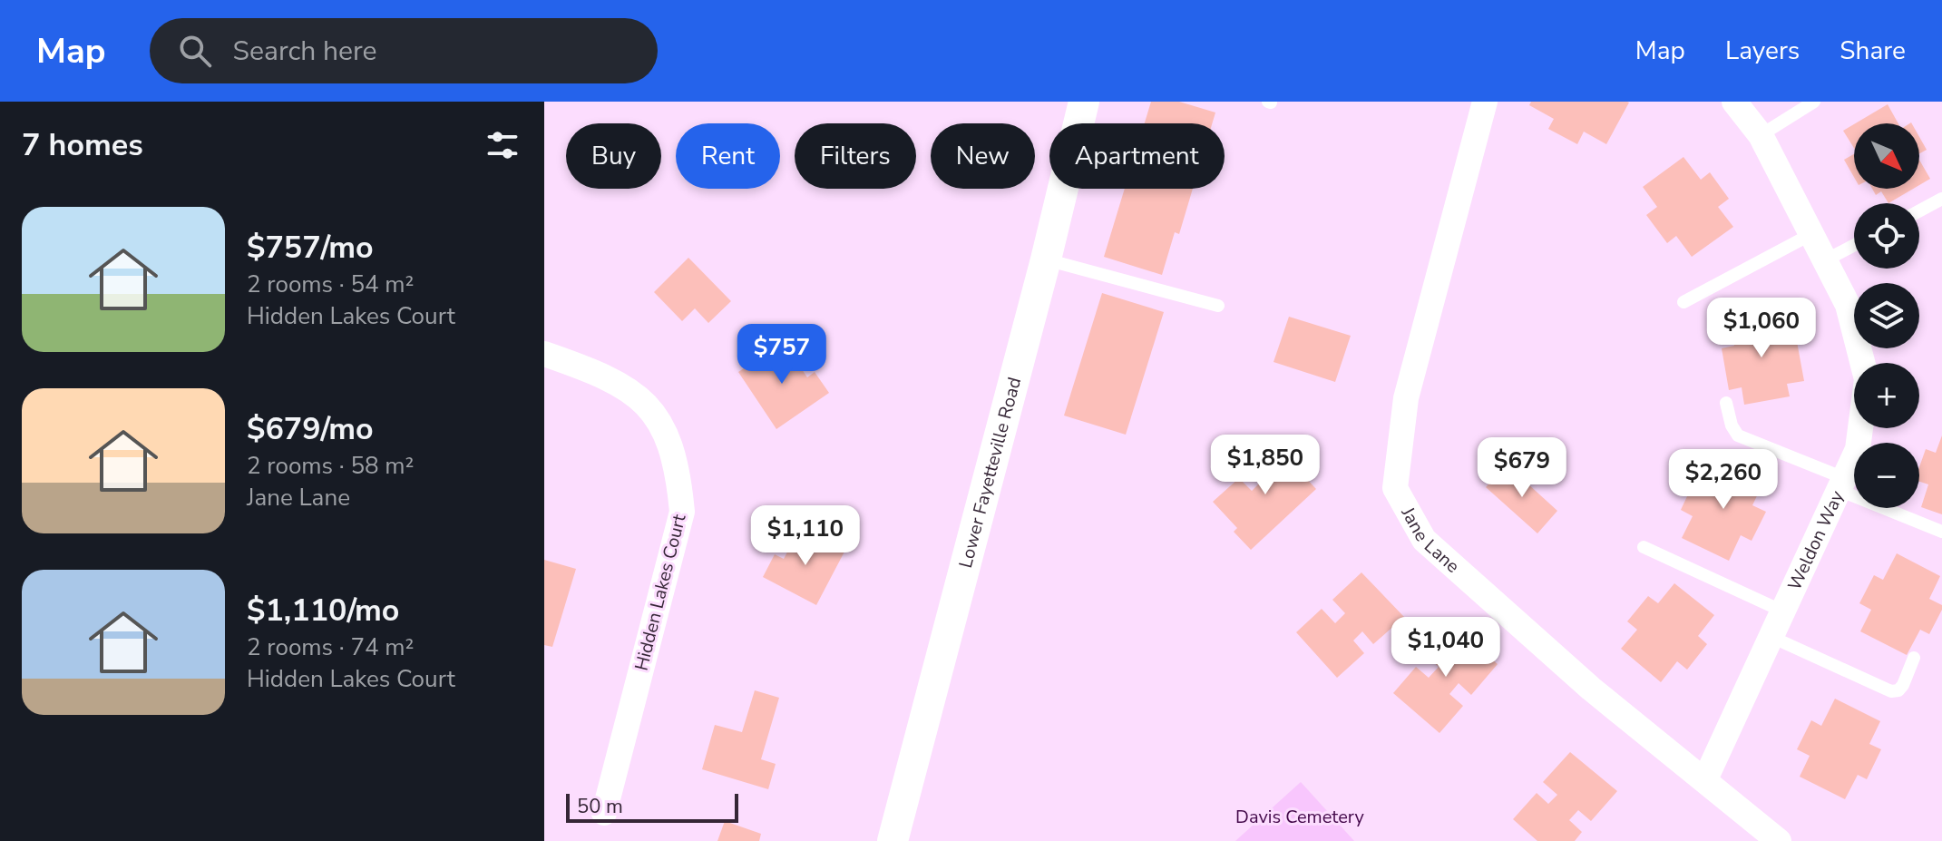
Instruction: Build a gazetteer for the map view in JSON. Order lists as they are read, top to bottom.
{
  "streets": {
    "street": [
      "Lower Fayetteville Road",
      "Jane Lane",
      "Weldon Way",
      "Hidden Lakes Court"
    ]
  },
  "crossings": [
    ["Jane Lane", "Weldon Way"]
  ],
  "parks": ["Davis Cemetery"],
  "scale_bar": "50 m",
  "north": "bottom right",
  "page": {
    "header": "Map",
    "search": "Search here",
    "nav": ["Map", "Layers", "Share"],
    "heading": "7 homes",
    "map_buttons": ["+", "−"],
    "chip": [
      "Buy",
      "Rent",
      "Filters",
      "New",
      "Apartment"
    ],
    "list": [
      {
        "name": "$757/mo",
        "note": "2 rooms · 54 m² · Hidden Lakes Court"
      },
      {
        "name": "$679/mo",
        "note": "2 rooms · 58 m² · Jane Lane"
      },
      {
        "name": "$1,110/mo",
        "note": "2 rooms · 74 m² · Hidden Lakes Court"
      }
    ],
    "price": [
      "$1,060",
      "$757",
      "$1,850",
      "$679",
      "$2,260",
      "$1,110",
      "$1,040"
    ],
    "scale": "50 m"
  }
}
